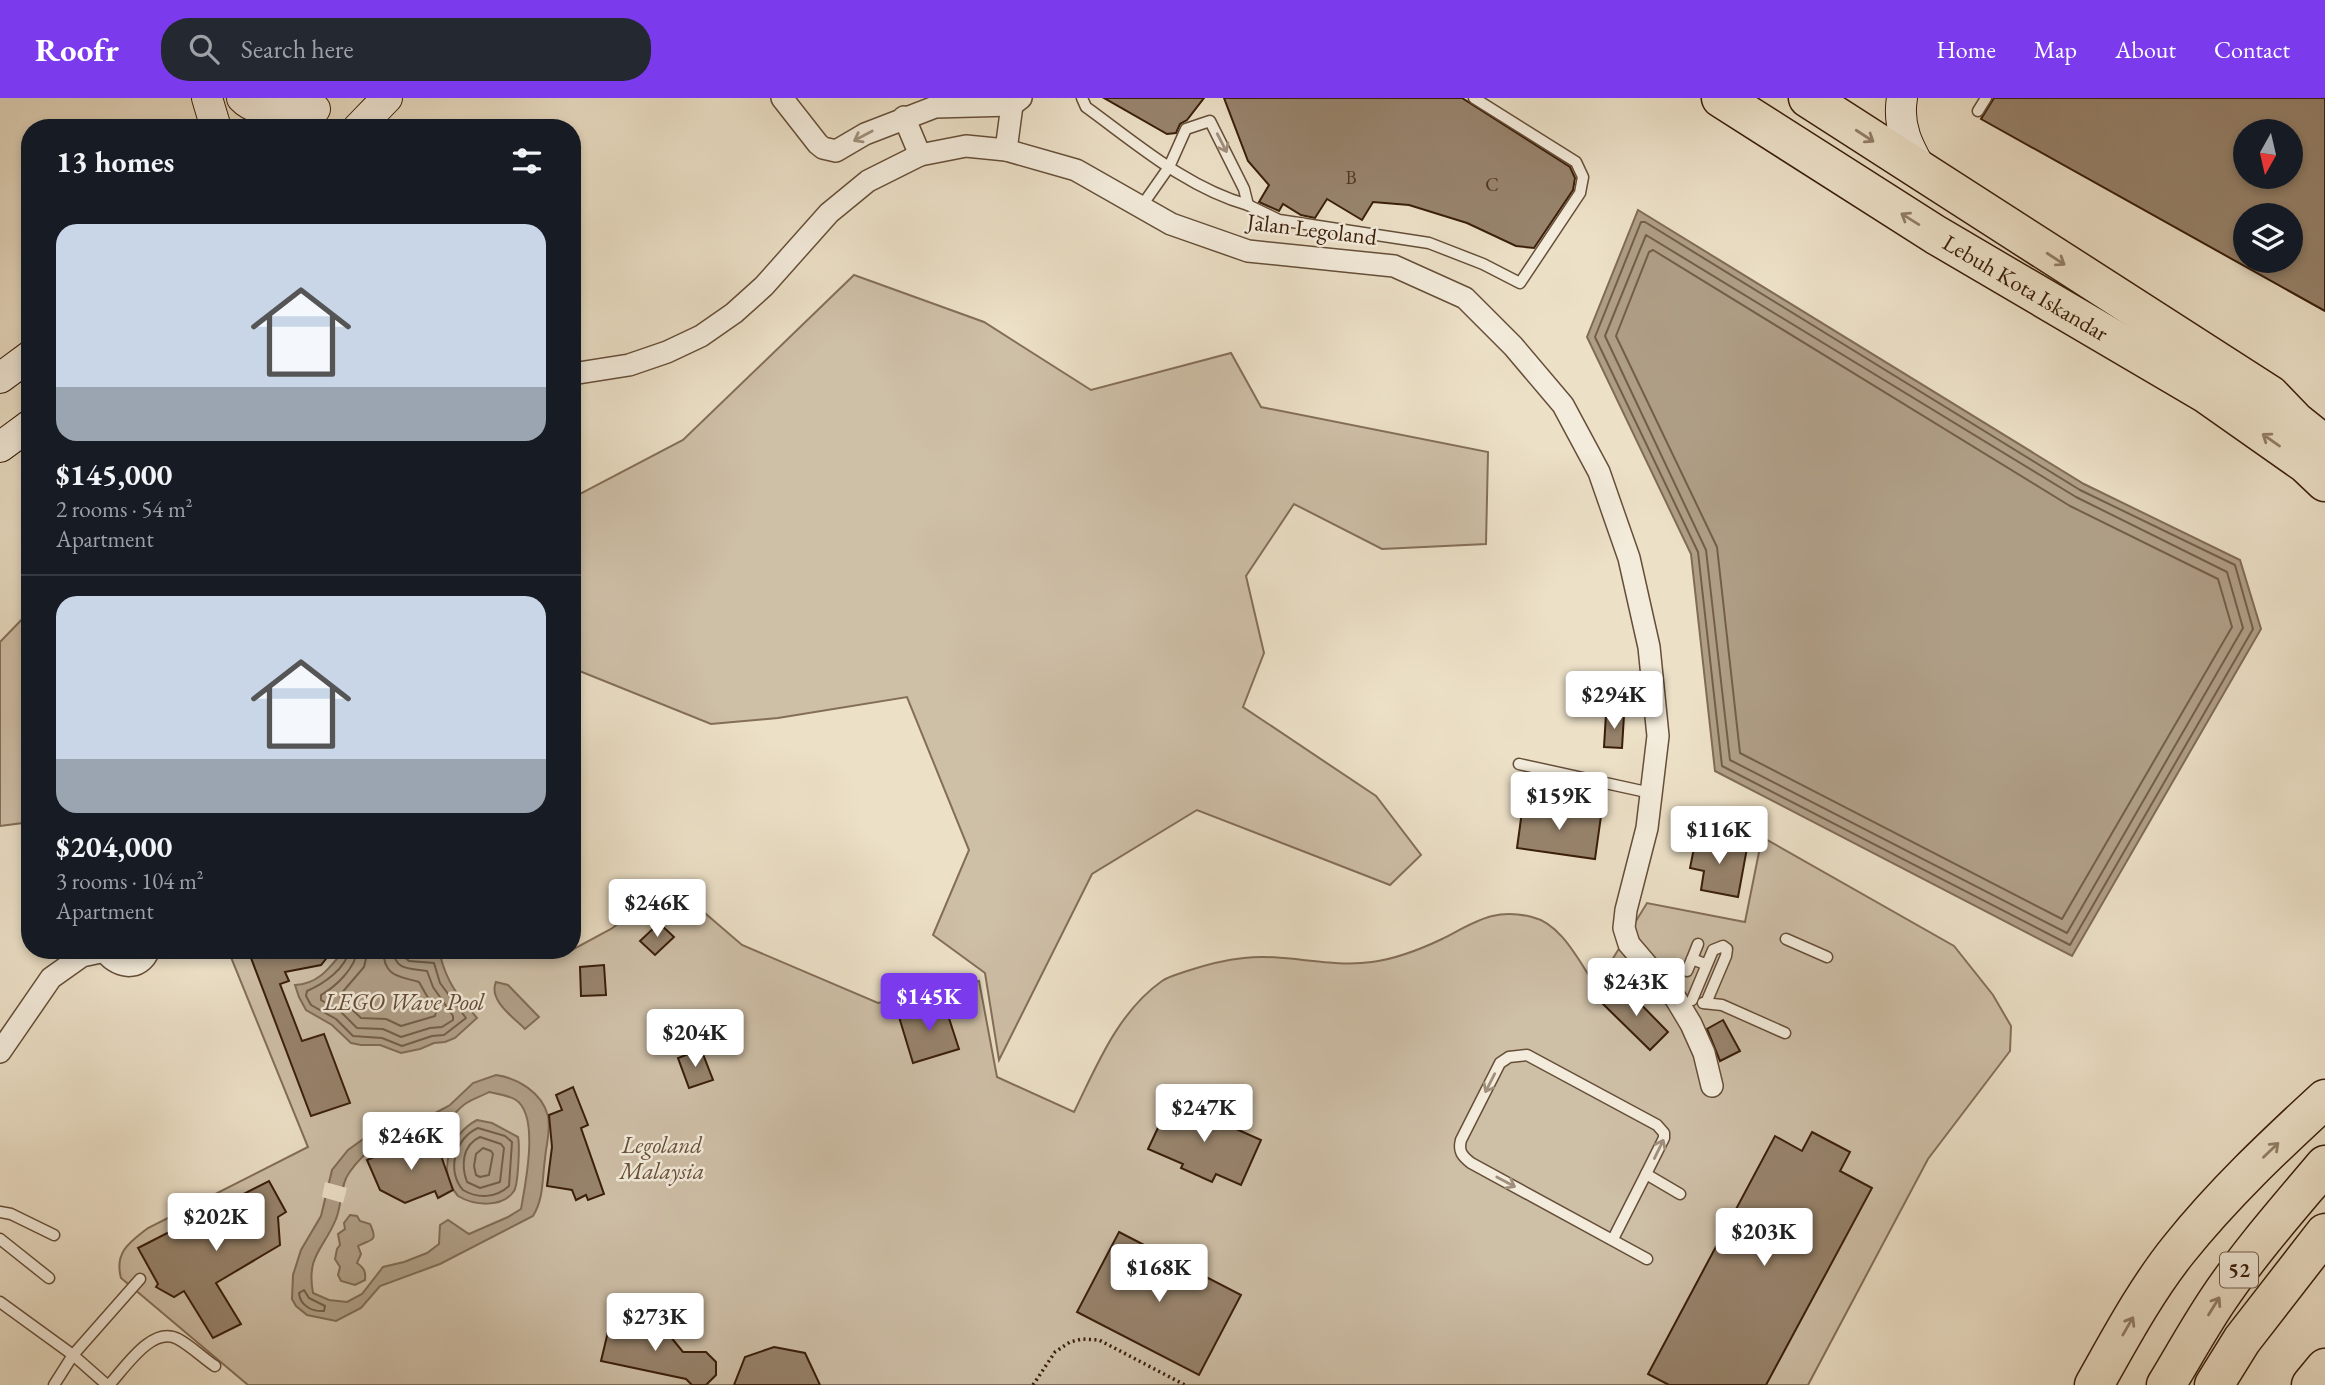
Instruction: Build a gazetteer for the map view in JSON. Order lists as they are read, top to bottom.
{
  "streets": {
    "highway": ["Lebuh Kota Iskandar", "52"],
    "street": ["Jalan Legoland"]
  },
  "water": ["LEGO Wave Pool"],
  "parks": ["Legoland Malaysia"],
  "house_numbers": ["B", "C"],
  "north": "bottom",
  "page": {
    "header": "Roofr",
    "search": "Search here",
    "nav": [
      "Home",
      "Map",
      "About",
      "Contact"
    ],
    "heading": "13 homes",
    "list": [
      {
        "name": "$145,000",
        "note": "2 rooms · 54 m² · Apartment"
      },
      {
        "name": "$204,000",
        "note": "3 rooms · 104 m² · Apartment"
      }
    ],
    "price": [
      "$294K",
      "$159K",
      "$116K",
      "$246K",
      "$243K",
      "$145K",
      "$204K",
      "$247K",
      "$246K",
      "$202K",
      "$203K",
      "$168K",
      "$273K"
    ]
  }
}
